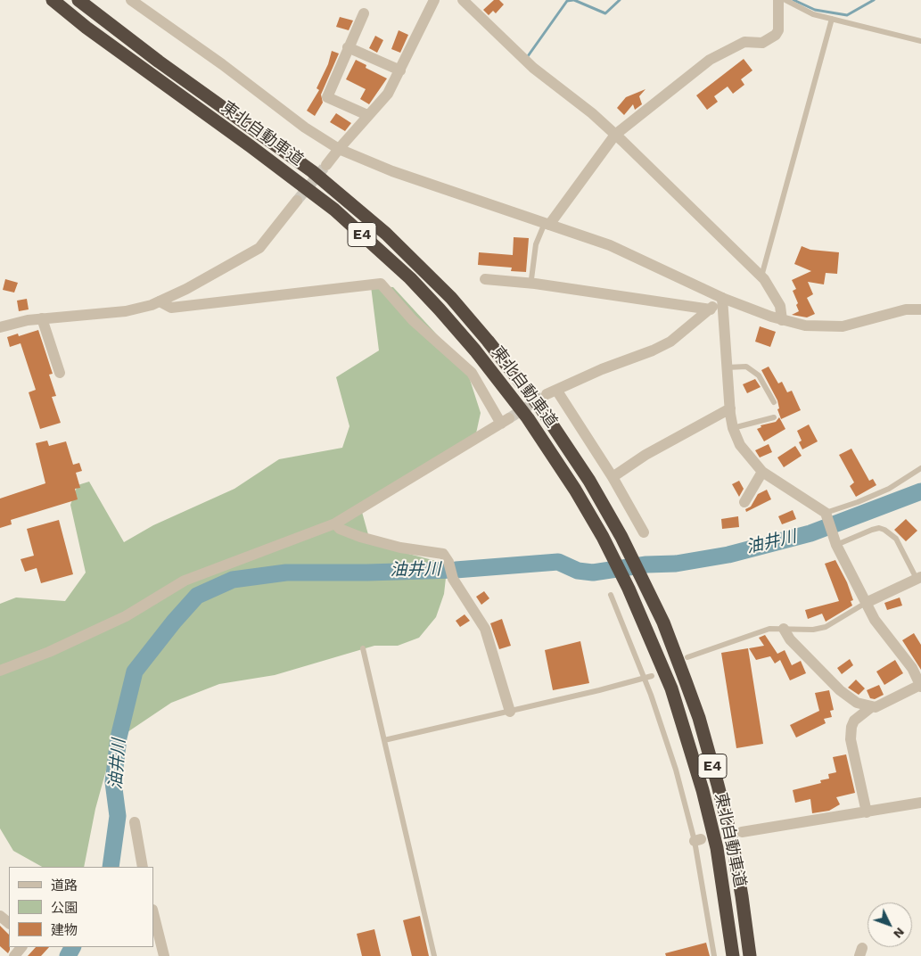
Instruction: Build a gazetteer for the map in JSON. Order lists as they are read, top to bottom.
{
  "streets": {
    "highway": ["東北自動車道", "E4"]
  },
  "water": ["油井川"],
  "legend": ["道路", "公園", "建物"],
  "north": "bottom right"
}
